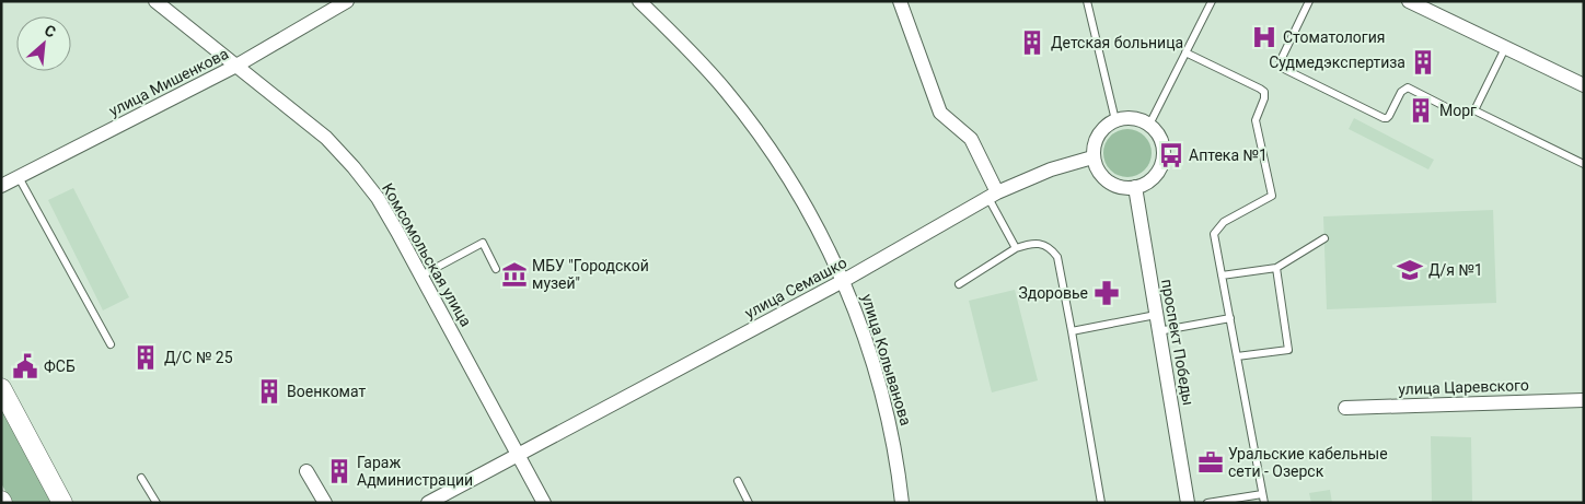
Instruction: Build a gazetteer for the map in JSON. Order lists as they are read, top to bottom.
{
  "streets": {
    "street": [
      "улица Мишенкова",
      "Комсомольская улица",
      "улица Семашко",
      "проспект Победы",
      "улица Колыванова",
      "улица Царевского"
    ]
  },
  "crossings": [
    ["улица Мишенкова", "Комсомольская улица"],
    ["Комсомольская улица", "улица Семашко"],
    ["улица Семашко", "проспект Победы"],
    ["улица Семашко", "улица Колыванова"]
  ],
  "places": {
    "hospital": ["Стоматология"],
    "building": [
      "Детская больница",
      "Судмедэкспертиза",
      "Морг",
      "Д/С № 25",
      "Военкомат",
      "Гараж Администрации"
    ],
    "bus stop": ["Аптека №1"],
    "school or university": ["Д/я №1"],
    "museum": ["МБУ \"Городской музей\""],
    "pharmacy": ["Здоровье"],
    "public building": ["ФСБ"],
    "office": ["Уральские кабельные сети - Озерск"]
  },
  "north": "top right"
}
